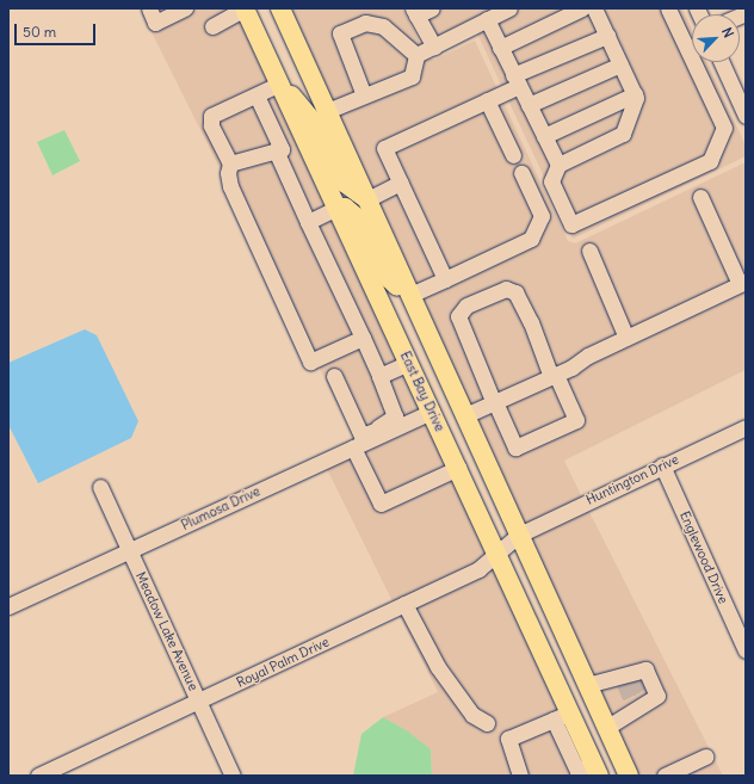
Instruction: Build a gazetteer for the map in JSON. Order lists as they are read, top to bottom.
{
  "streets": {
    "main road": ["East Bay Drive"],
    "street": [
      "Huntington Drive",
      "Plumosa Drive",
      "Englewood Drive",
      "Meadow Lake Avenue",
      "Royal Palm Drive"
    ]
  },
  "crossings": [
    ["East Bay Drive", "Plumosa Drive"],
    ["East Bay Drive", "Royal Palm Drive"],
    ["Huntington Drive", "Englewood Drive"],
    ["Huntington Drive", "Royal Palm Drive"],
    ["Plumosa Drive", "Meadow Lake Avenue"],
    ["Meadow Lake Avenue", "Royal Palm Drive"]
  ],
  "scale_bar": "50 m",
  "north": "top right"
}
